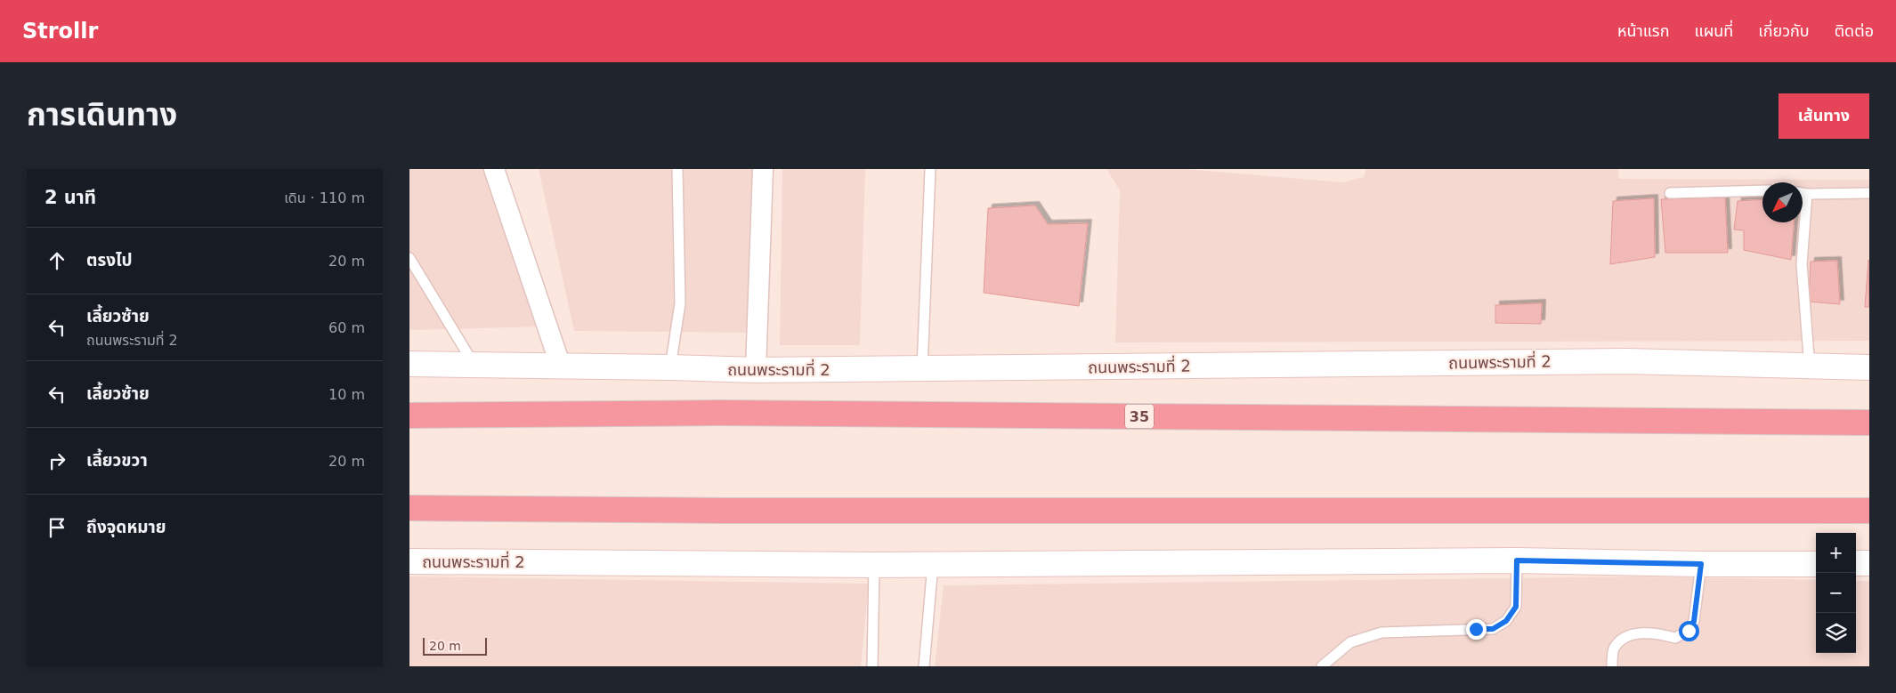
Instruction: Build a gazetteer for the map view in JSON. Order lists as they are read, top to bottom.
{
  "streets": {
    "highway": ["35"],
    "main road": ["ถนนพระรามที่ 2"]
  },
  "scale_bar": "20 m",
  "north": "bottom left",
  "page": {
    "header": "Strollr",
    "nav": [
      "หน้าแรก",
      "แผนที่",
      "เกี่ยวกับ",
      "ติดต่อ"
    ],
    "title": "การเดินทาง",
    "buttons": "เส้นทาง",
    "heading": ["2 นาที", "เดิน · 110 m"],
    "list": [
      ["ตรงไป", "20 m"],
      ["เลี้ยวซ้าย", "ถนนพระรามที่ 2", "60 m"],
      ["เลี้ยวซ้าย", "10 m"],
      ["เลี้ยวขวา", "20 m"],
      "ถึงจุดหมาย"
    ],
    "map_buttons": ["+", "−"],
    "scale": "20 m"
  }
}
